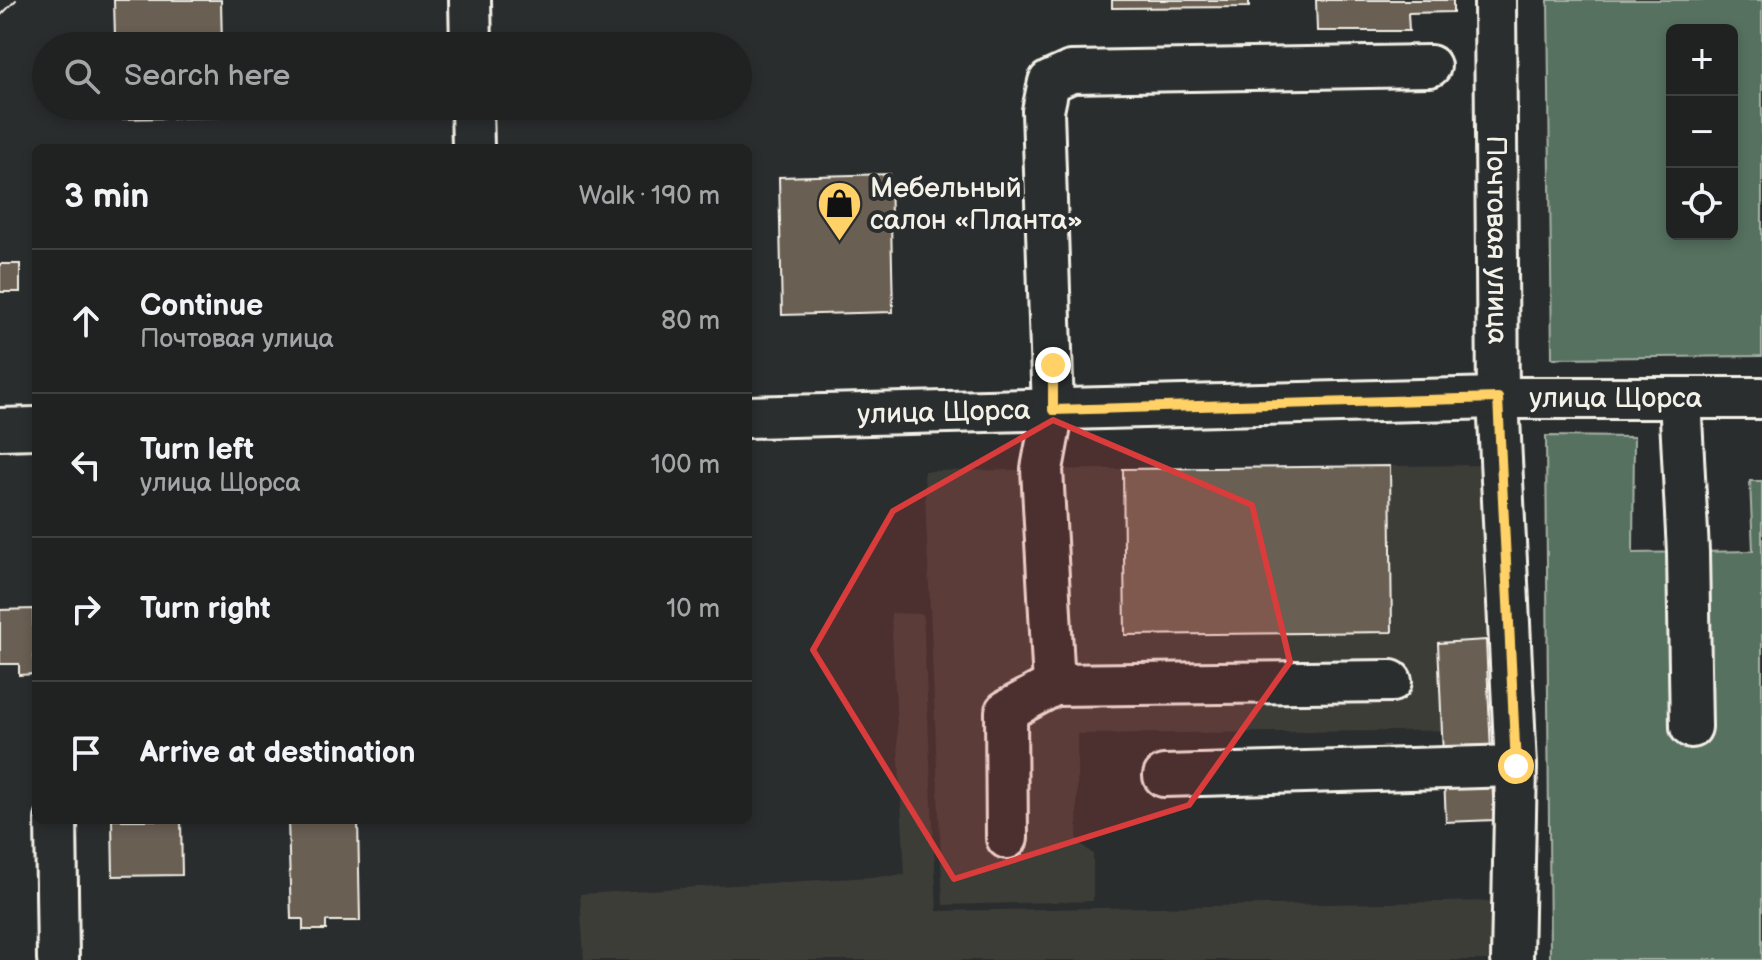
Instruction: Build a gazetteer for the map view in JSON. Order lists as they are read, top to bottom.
{
  "streets": {
    "street": ["Почтовая улица", "улица Щорса"]
  },
  "crossings": [
    ["Почтовая улица", "улица Щорса"]
  ],
  "places": {
    "shop": ["Мебельный салон «Планта»"]
  },
  "page": {
    "map_buttons": ["+", "−"],
    "search": "Search here",
    "heading": ["3 min", "Walk · 190 m"],
    "list": [
      ["Continue", "Почтовая улица", "80 m"],
      ["Turn left", "улица Щорса", "100 m"],
      ["Turn right", "10 m"],
      "Arrive at destination"
    ]
  }
}
